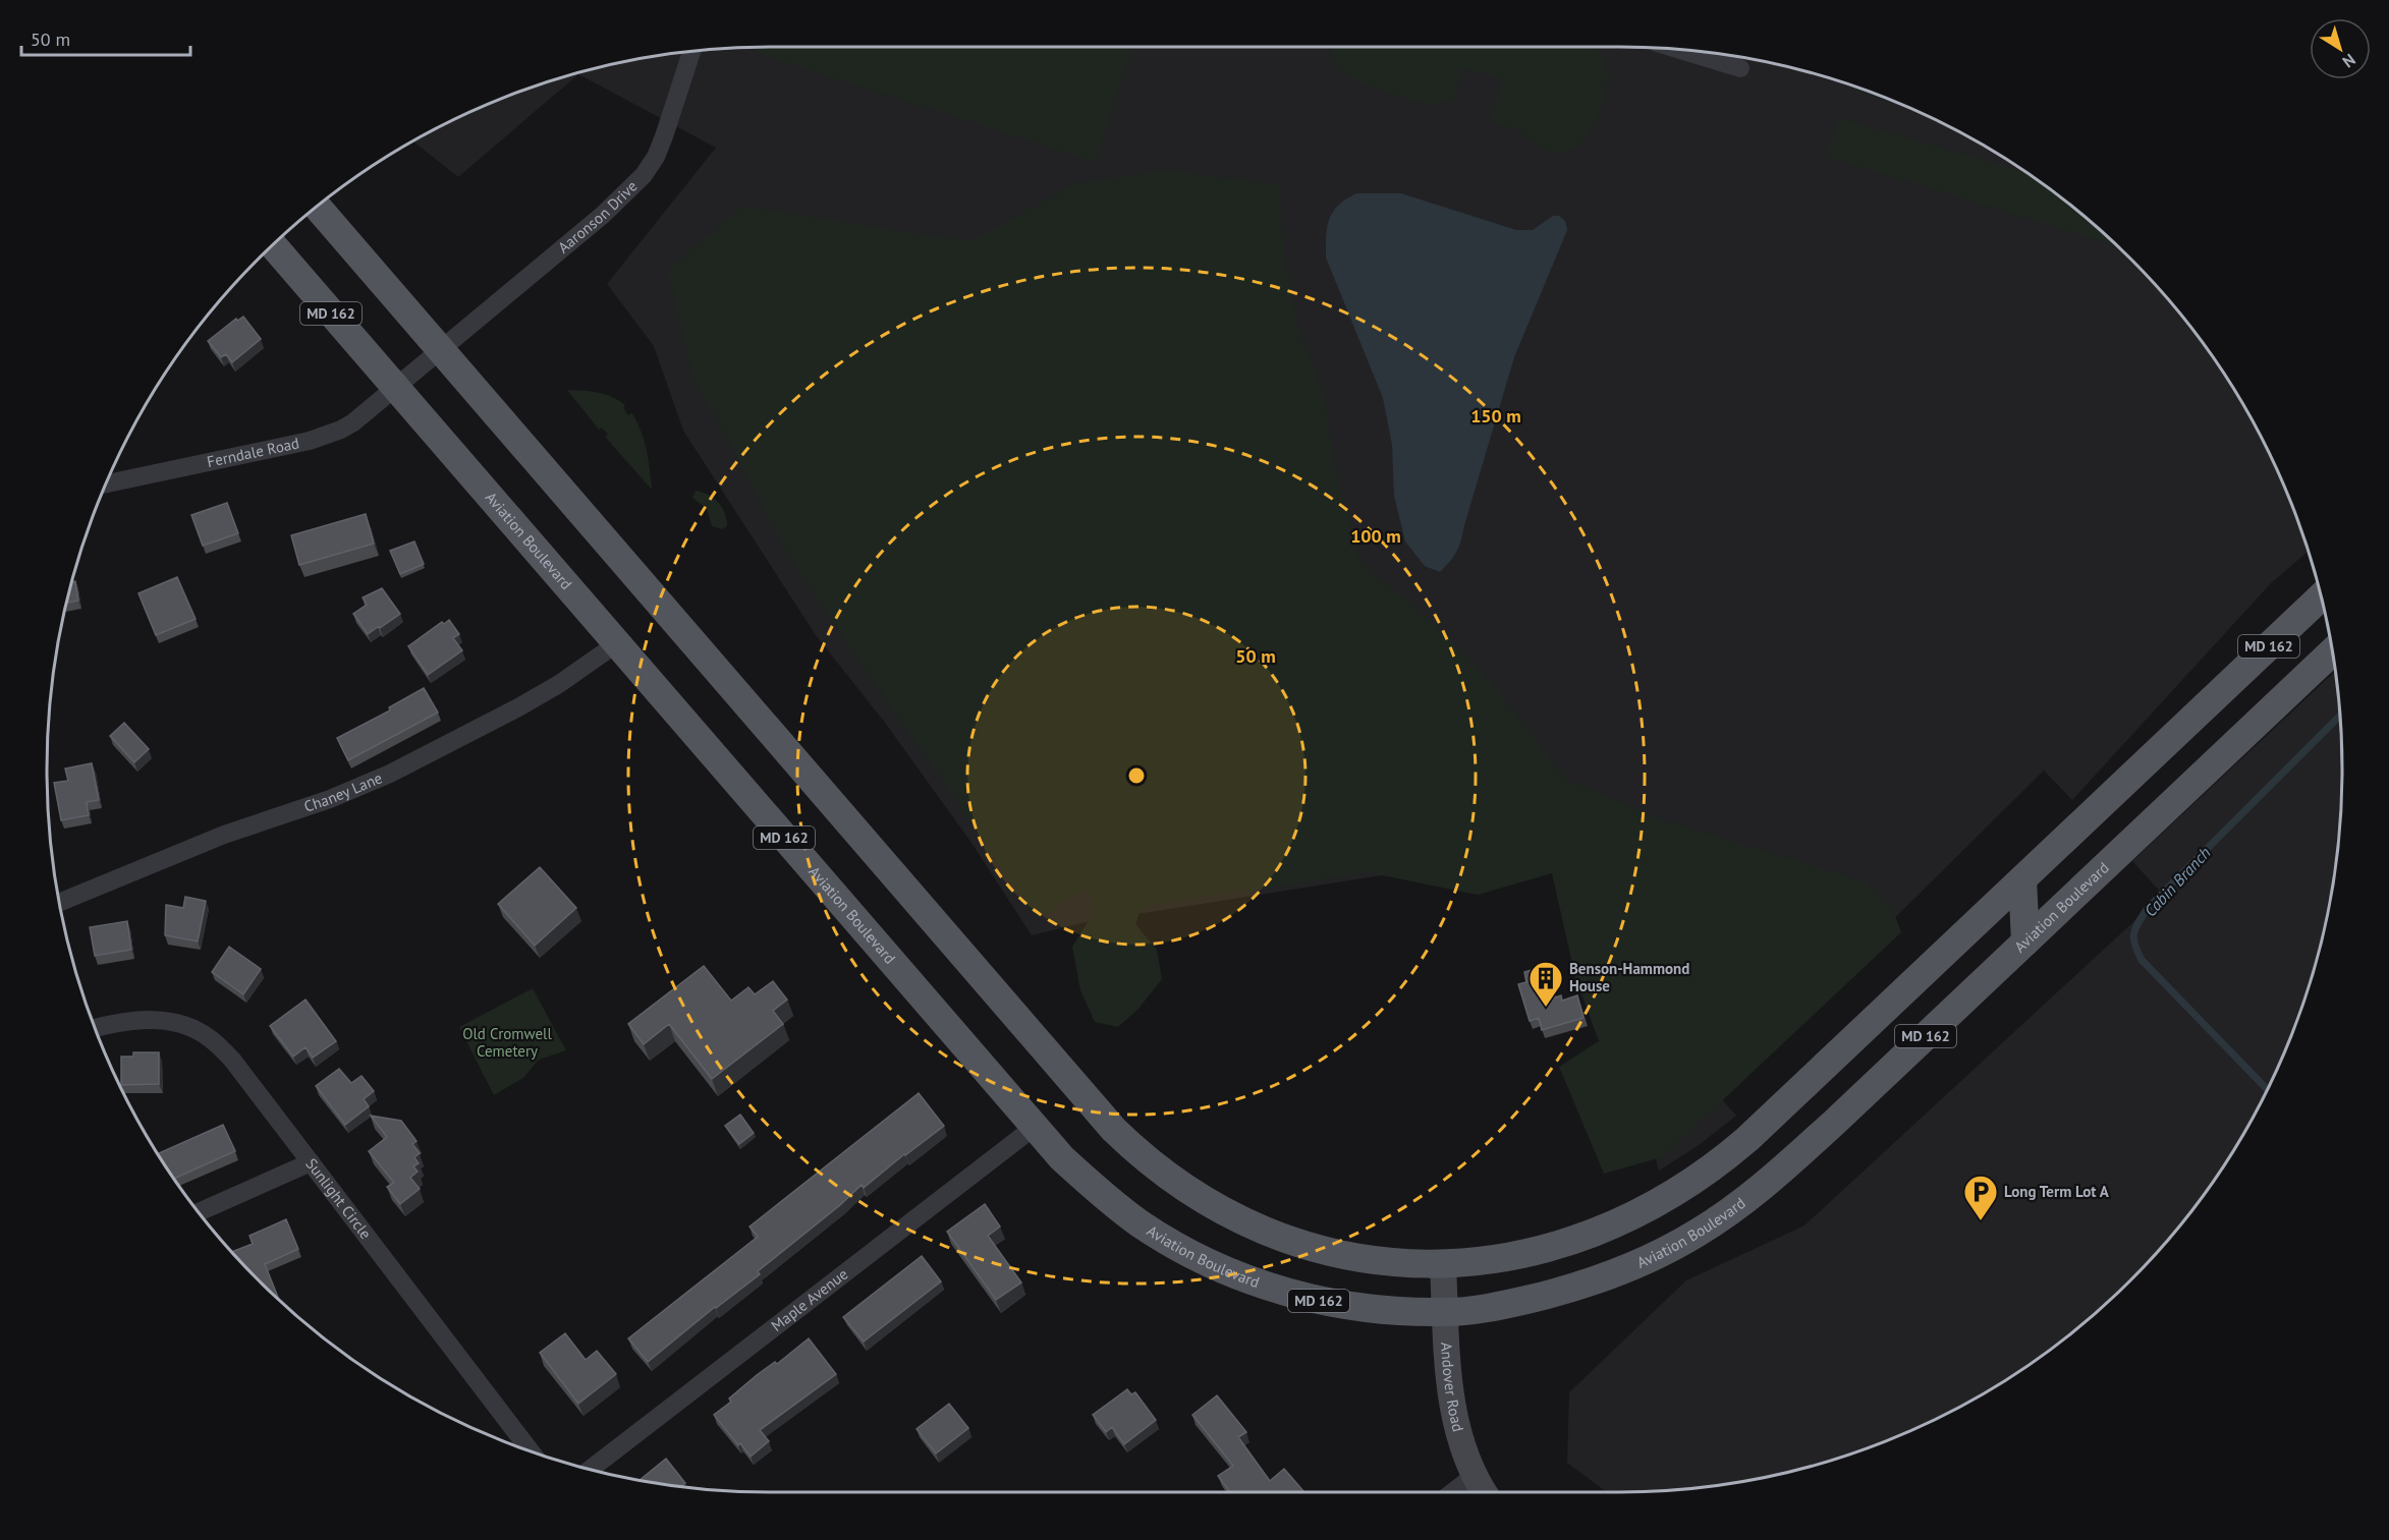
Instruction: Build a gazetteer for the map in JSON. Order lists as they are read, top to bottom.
{
  "streets": {
    "main road": ["MD 162", "Aviation Boulevard", "Andover Road"],
    "street": [
      "Aaronson Drive",
      "Ferndale Road",
      "Chaney Lane",
      "Sunlight Circle",
      "Maple Avenue"
    ]
  },
  "crossings": [
    ["Aaronson Drive", "MD 162"],
    ["Aaronson Drive", "Ferndale Road"],
    ["Aaronson Drive", "Aviation Boulevard"],
    ["MD 162", "Andover Road"],
    ["Ferndale Road", "Aviation Boulevard"],
    ["Aviation Boulevard", "Chaney Lane"],
    ["Aviation Boulevard", "Maple Avenue"],
    ["Aviation Boulevard", "Andover Road"]
  ],
  "water": ["Cabin Branch"],
  "parks": ["Old Cromwell Cemetery"],
  "places": {
    "building": ["Benson-Hammond House"],
    "parking": ["Long Term Lot A"]
  },
  "scale_bar": "50 m",
  "north": "bottom right",
  "rings": ["150 m", "100 m", "50 m"]
}
